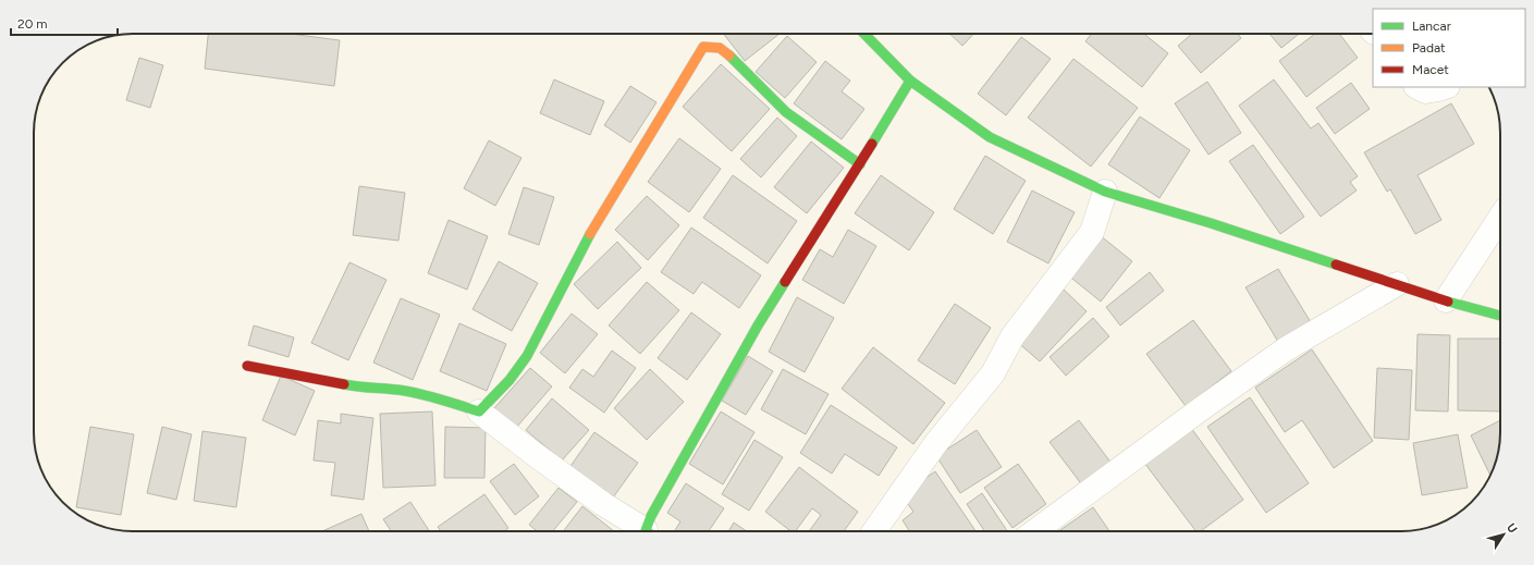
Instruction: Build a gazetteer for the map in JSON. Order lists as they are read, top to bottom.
{
  "legend": ["Lancar", "Padat", "Macet"],
  "scale_bar": "20 m",
  "north": "top right"
}
